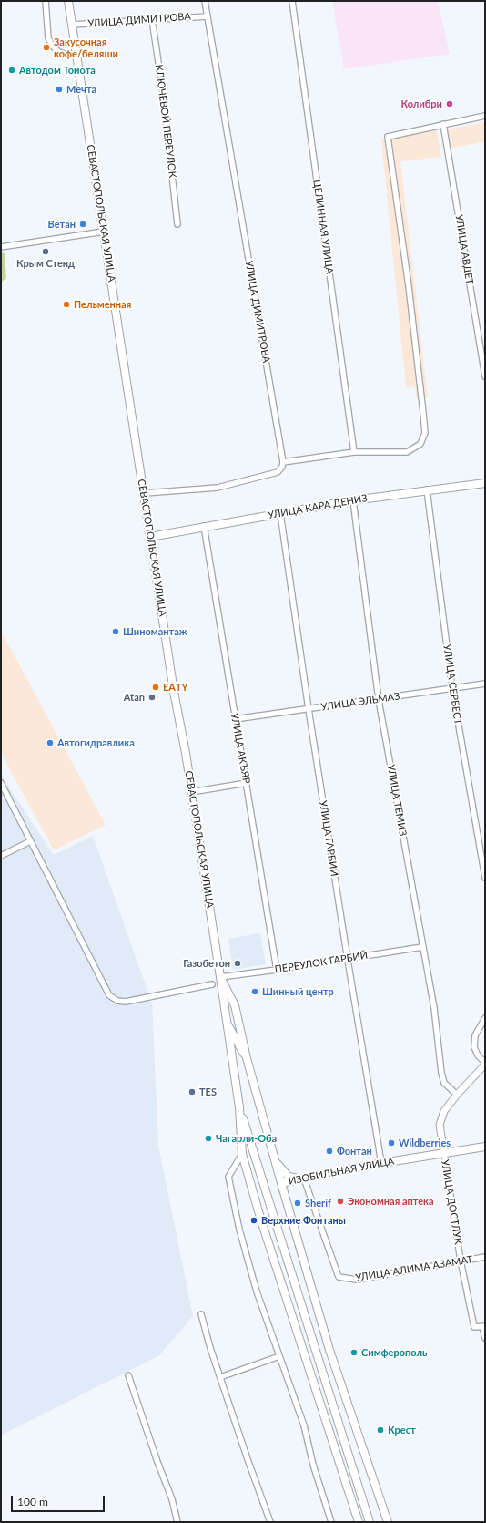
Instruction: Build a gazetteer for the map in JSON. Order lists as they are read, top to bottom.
{
  "streets": {
    "main road": ["СЕВАСТОПОЛЬСКАЯ УЛИЦА", "УЛИЦА КАРА ДЕНИЗ", "ИЗОБИЛЬНАЯ УЛИЦА"],
    "street": [
      "УЛИЦА ДИМИТРОВА",
      "КЛЮЧЕВОЙ ПЕРЕУЛОК",
      "ЦЕЛИННАЯ УЛИЦА",
      "УЛИЦА АВДЕТ",
      "УЛИЦА СЕРБЕСТ",
      "УЛИЦА ЭЛЬМАЗ",
      "УЛИЦА АКЪЯР",
      "УЛИЦА ТЕМИЗ",
      "УЛИЦА ГАРБИЙ",
      "ПЕРЕУЛОК ГАРБИЙ",
      "УЛИЦА ДОСТЛУК",
      "УЛИЦА АЛИМА АЗАМАТ"
    ]
  },
  "crossings": [
    ["УЛИЦА ДИМИТРОВА", "КЛЮЧЕВОЙ ПЕРЕУЛОК"],
    ["УЛИЦА ДИМИТРОВА", "СЕВАСТОПОЛЬСКАЯ УЛИЦА"],
    ["СЕВАСТОПОЛЬСКАЯ УЛИЦА", "УЛИЦА КАРА ДЕНИЗ"],
    ["СЕВАСТОПОЛЬСКАЯ УЛИЦА", "ПЕРЕУЛОК ГАРБИЙ"],
    ["СЕВАСТОПОЛЬСКАЯ УЛИЦА", "ИЗОБИЛЬНАЯ УЛИЦА"],
    ["УЛИЦА КАРА ДЕНИЗ", "УЛИЦА СЕРБЕСТ"],
    ["УЛИЦА КАРА ДЕНИЗ", "УЛИЦА АКЪЯР"],
    ["УЛИЦА КАРА ДЕНИЗ", "УЛИЦА ТЕМИЗ"],
    ["УЛИЦА КАРА ДЕНИЗ", "УЛИЦА ГАРБИЙ"],
    ["УЛИЦА СЕРБЕСТ", "УЛИЦА ЭЛЬМАЗ"],
    ["УЛИЦА ЭЛЬМАЗ", "УЛИЦА АКЪЯР"],
    ["УЛИЦА ЭЛЬМАЗ", "УЛИЦА ТЕМИЗ"],
    ["УЛИЦА ЭЛЬМАЗ", "УЛИЦА ГАРБИЙ"],
    ["УЛИЦА АКЪЯР", "ПЕРЕУЛОК ГАРБИЙ"],
    ["УЛИЦА ТЕМИЗ", "ПЕРЕУЛОК ГАРБИЙ"],
    ["УЛИЦА ГАРБИЙ", "ПЕРЕУЛОК ГАРБИЙ"],
    ["УЛИЦА ГАРБИЙ", "ИЗОБИЛЬНАЯ УЛИЦА"],
    ["ПЕРЕУЛОК ГАРБИЙ", "ИЗОБИЛЬНАЯ УЛИЦА"],
    ["ИЗОБИЛЬНАЯ УЛИЦА", "УЛИЦА ДОСТЛУК"],
    ["ИЗОБИЛЬНАЯ УЛИЦА", "УЛИЦА АЛИМА АЗАМАТ"],
    ["УЛИЦА ДОСТЛУК", "УЛИЦА АЛИМА АЗАМАТ"]
  ],
  "places": [
    "Закусочная кофе/беляши",
    "Автодом Тойота",
    "Мечта",
    "Колибри",
    "Ветан",
    "Крым Стенд",
    "Пельменная",
    "Шиномантаж",
    "EАTY",
    "Atan",
    "Автогидравлика",
    "Газобетон",
    "Шинный центр",
    "TES",
    "Чагарли-Оба",
    "Wildberries",
    "Фонтан",
    "Экономная аптека",
    "Sherif",
    "Верхние Фонтаны",
    "Симферополь",
    "Крест"
  ],
  "scale_bar": "100 m"
}
